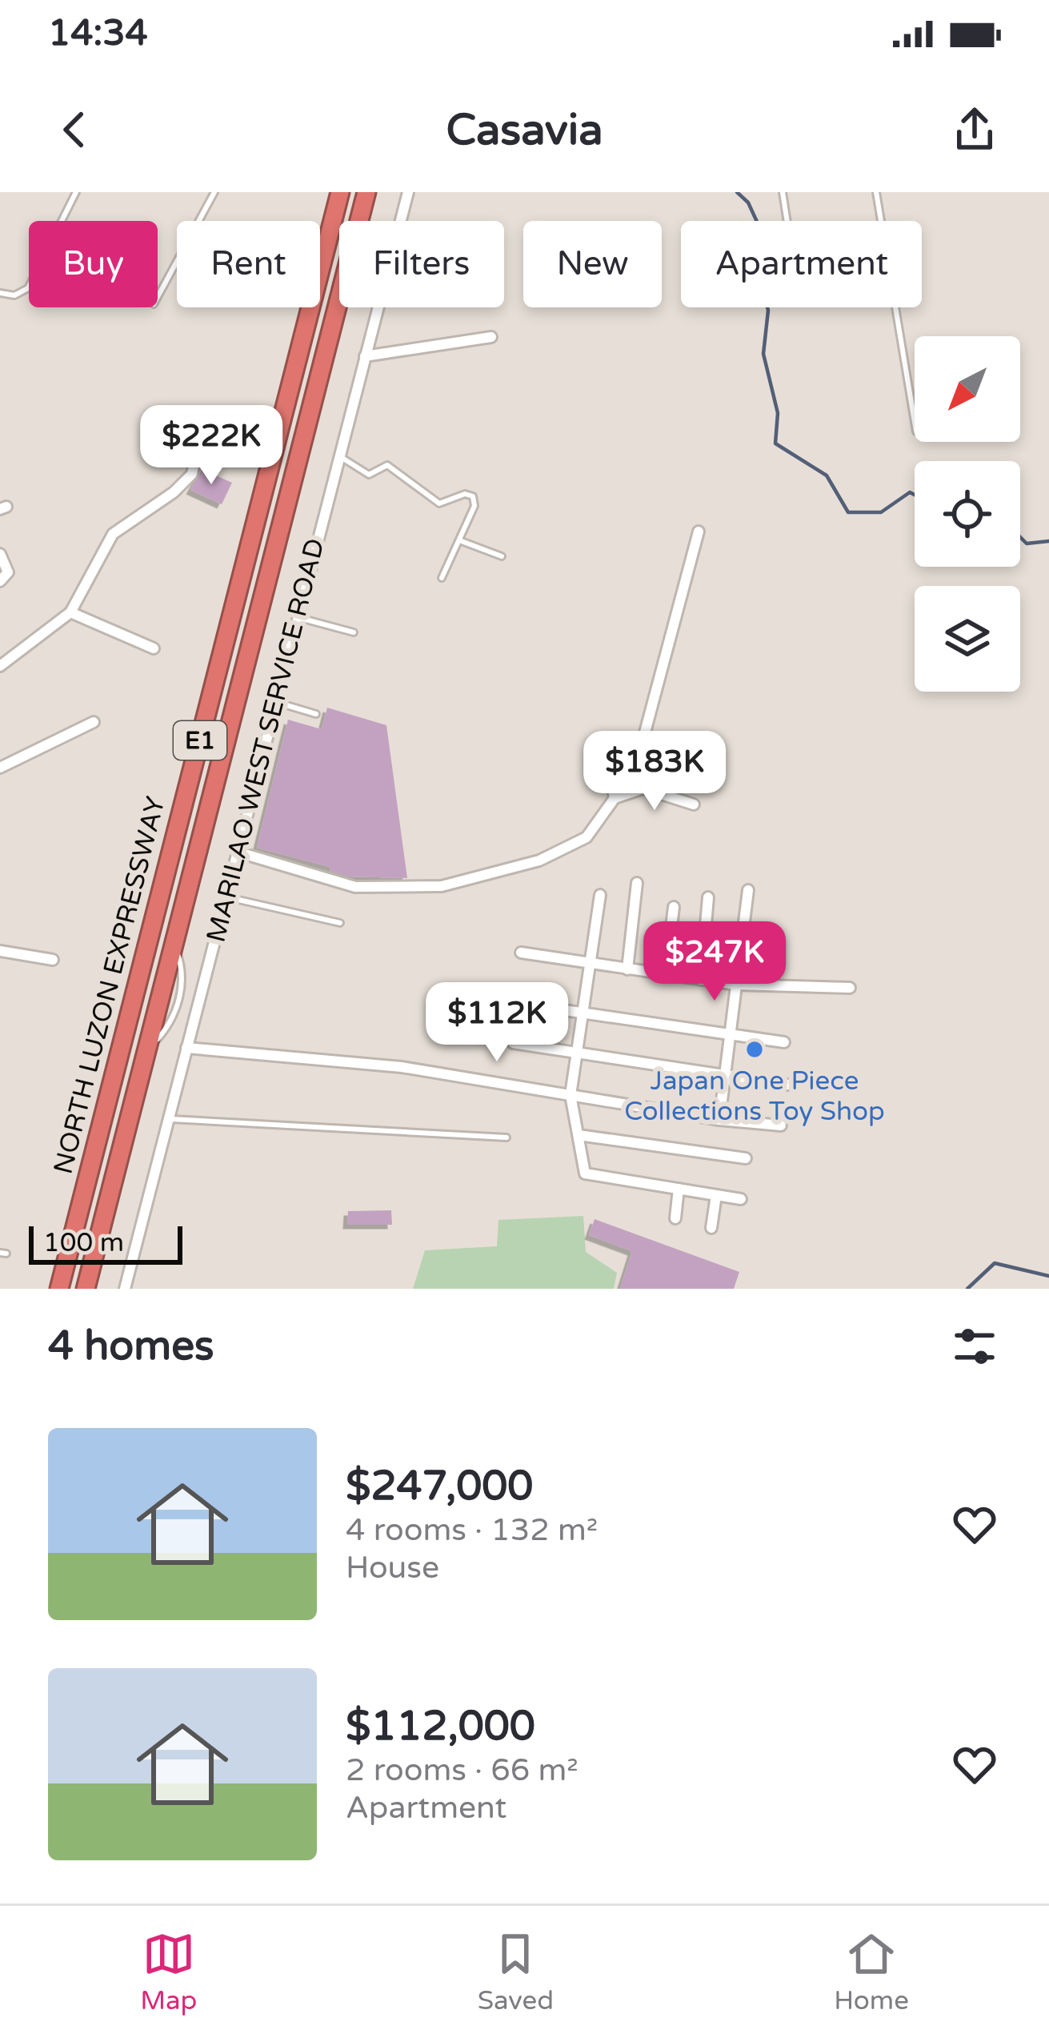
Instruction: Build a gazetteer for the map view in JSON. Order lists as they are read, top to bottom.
{
  "streets": {
    "highway": ["E1", "NORTH LUZON EXPRESSWAY"],
    "street": ["MARILAO WEST SERVICE ROAD"]
  },
  "places": ["Japan One Piece Collections Toy Shop"],
  "scale_bar": "100 m",
  "north": "bottom left",
  "page": {
    "status": "14:34",
    "header": "Casavia",
    "chip": [
      "Buy",
      "Rent",
      "Filters",
      "New",
      "Apartment"
    ],
    "price": [
      "$222K",
      "$183K",
      "$247K",
      "$112K"
    ],
    "scale": "100 m",
    "heading": "4 homes",
    "list": [
      {
        "name": "$247,000",
        "note": "4 rooms · 132 m² · House"
      },
      {
        "name": "$112,000",
        "note": "2 rooms · 66 m² · Apartment"
      }
    ],
    "tabs": ["Map", "Saved", "Home"]
  }
}
